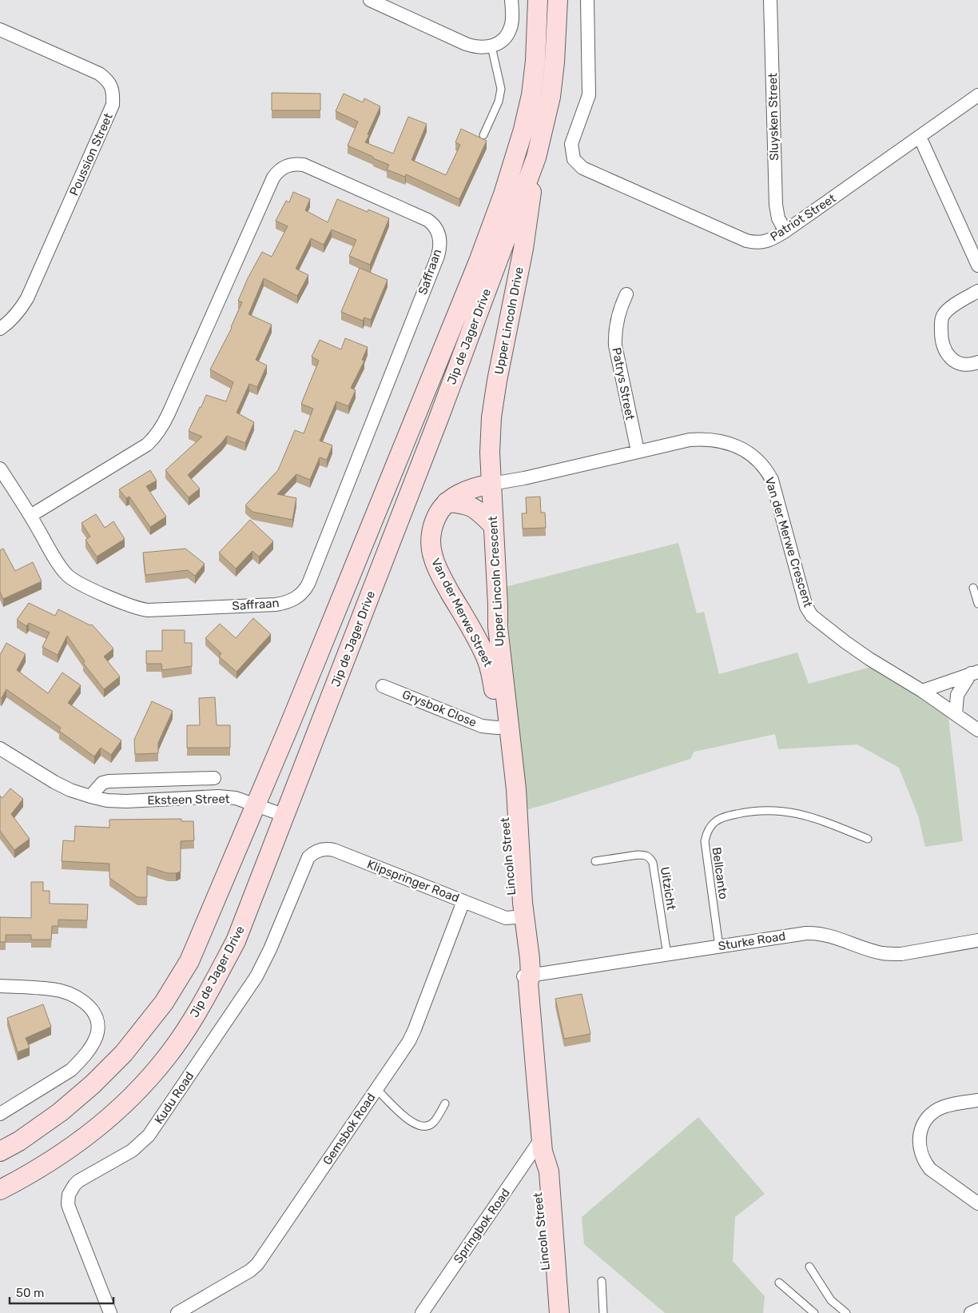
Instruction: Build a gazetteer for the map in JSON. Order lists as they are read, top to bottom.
{
  "streets": {
    "main road": [
      "Upper Lincoln Drive",
      "Jip de Jager Drive",
      "Upper Lincoln Crescent",
      "Van der Merwe Street",
      "Lincoln Street"
    ],
    "street": [
      "Sluysken Street",
      "Poussion Street",
      "Patriot Street",
      "Saffraan",
      "Patrys Street",
      "Van der Merwe Crescent",
      "Grysbok Close",
      "Eksteen Street",
      "Klipspringer Road",
      "Sturke Road",
      "Kudu Road",
      "Gemsbok Road",
      "Springbok Road"
    ],
    "lane": ["Bellcanto", "Uitzicht"]
  },
  "crossings": [
    ["Sluysken Street", "Patriot Street"],
    ["Upper Lincoln Drive", "Jip de Jager Drive"],
    ["Upper Lincoln Drive", "Van der Merwe Crescent"],
    ["Upper Lincoln Drive", "Upper Lincoln Crescent"],
    ["Upper Lincoln Drive", "Van der Merwe Street"],
    ["Jip de Jager Drive", "Eksteen Street"],
    ["Patrys Street", "Van der Merwe Crescent"],
    ["Van der Merwe Crescent", "Upper Lincoln Crescent"],
    ["Van der Merwe Crescent", "Van der Merwe Street"],
    ["Upper Lincoln Crescent", "Van der Merwe Street"],
    ["Upper Lincoln Crescent", "Grysbok Close"],
    ["Upper Lincoln Crescent", "Lincoln Street"],
    ["Van der Merwe Street", "Grysbok Close"],
    ["Van der Merwe Street", "Lincoln Street"],
    ["Grysbok Close", "Lincoln Street"],
    ["Lincoln Street", "Klipspringer Road"],
    ["Lincoln Street", "Sturke Road"],
    ["Lincoln Street", "Springbok Road"],
    ["Bellcanto", "Sturke Road"],
    ["Klipspringer Road", "Kudu Road"],
    ["Klipspringer Road", "Gemsbok Road"],
    ["Uitzicht", "Sturke Road"]
  ],
  "scale_bar": "50 m"
}
